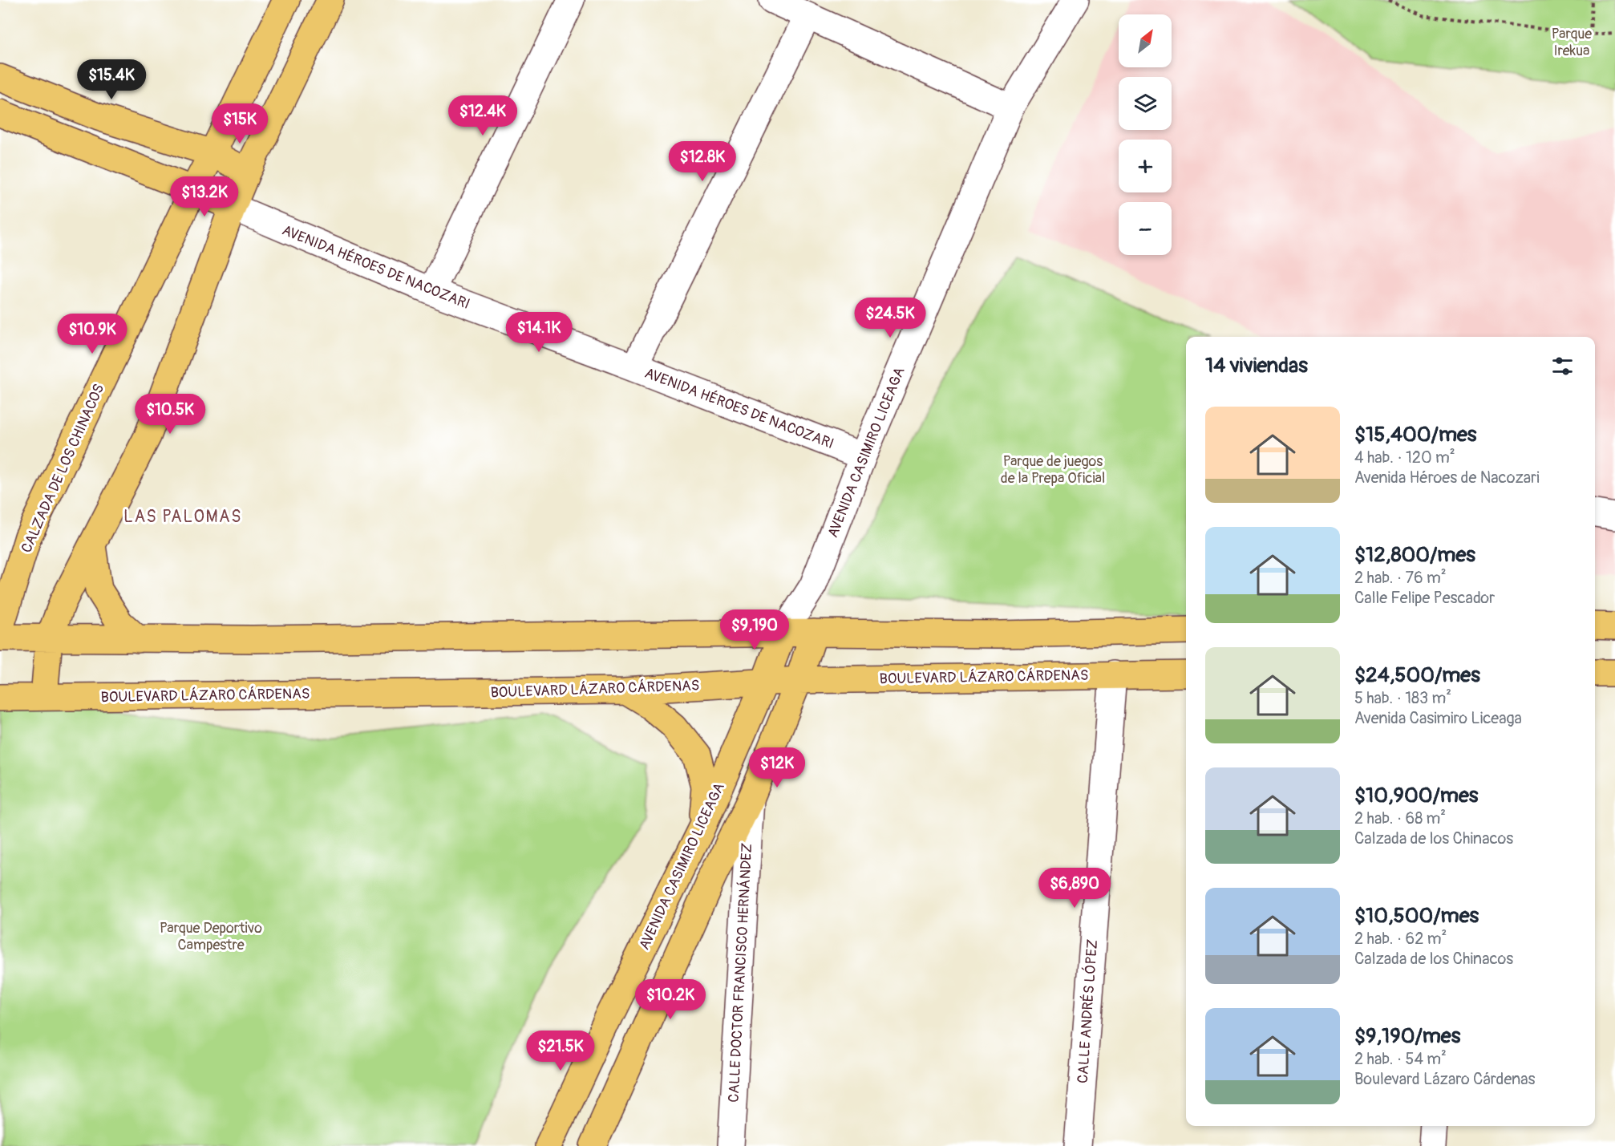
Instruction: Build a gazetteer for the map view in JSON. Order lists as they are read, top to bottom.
{
  "streets": {
    "main road": [
      "AVENIDA HÉROES DE NACOZARI",
      "AVENIDA CASIMIRO LICEAGA",
      "CALZADA DE LOS CHINACOS",
      "BOULEVARD LÁZARO CÁRDENAS"
    ],
    "street": ["CALLE DOCTOR FRANCISCO HERNÁNDEZ", "CALLE ANDRÉS LÓPEZ"]
  },
  "crossings": [
    ["AVENIDA HÉROES DE NACOZARI", "AVENIDA CASIMIRO LICEAGA"],
    ["AVENIDA HÉROES DE NACOZARI", "CALZADA DE LOS CHINACOS"],
    ["AVENIDA CASIMIRO LICEAGA", "BOULEVARD LÁZARO CÁRDENAS"],
    ["AVENIDA CASIMIRO LICEAGA", "CALLE DOCTOR FRANCISCO HERNÁNDEZ"],
    ["BOULEVARD LÁZARO CÁRDENAS", "CALLE ANDRÉS LÓPEZ"]
  ],
  "districts": ["LAS PALOMAS"],
  "parks": ["Parque Irekua", "Parque de juegos de la Prepa Oficial", "Parque Deportivo Campestre"],
  "north": "top right",
  "page": {
    "map_buttons": ["+", "−"],
    "price": [
      "$15.4K",
      "$12.4K",
      "$15K",
      "$12.8K",
      "$13.2K",
      "$24.5K",
      "$14.1K",
      "$10.9K",
      "$10.5K",
      "$9,190",
      "$12K",
      "$6,890",
      "$10.2K",
      "$21.5K"
    ],
    "heading": "14 viviendas",
    "list": [
      {
        "name": "$15,400/mes",
        "note": "4 hab. · 120 m² · Avenida Héroes de Nacozari"
      },
      {
        "name": "$12,800/mes",
        "note": "2 hab. · 76 m² · Calle Felipe Pescador"
      },
      {
        "name": "$24,500/mes",
        "note": "5 hab. · 183 m² · Avenida Casimiro Liceaga"
      },
      {
        "name": "$10,900/mes",
        "note": "2 hab. · 68 m² · Calzada de los Chinacos"
      },
      {
        "name": "$10,500/mes",
        "note": "2 hab. · 62 m² · Calzada de los Chinacos"
      },
      {
        "name": "$9,190/mes",
        "note": "2 hab. · 54 m² · Boulevard Lázaro Cárdenas"
      }
    ]
  }
}
